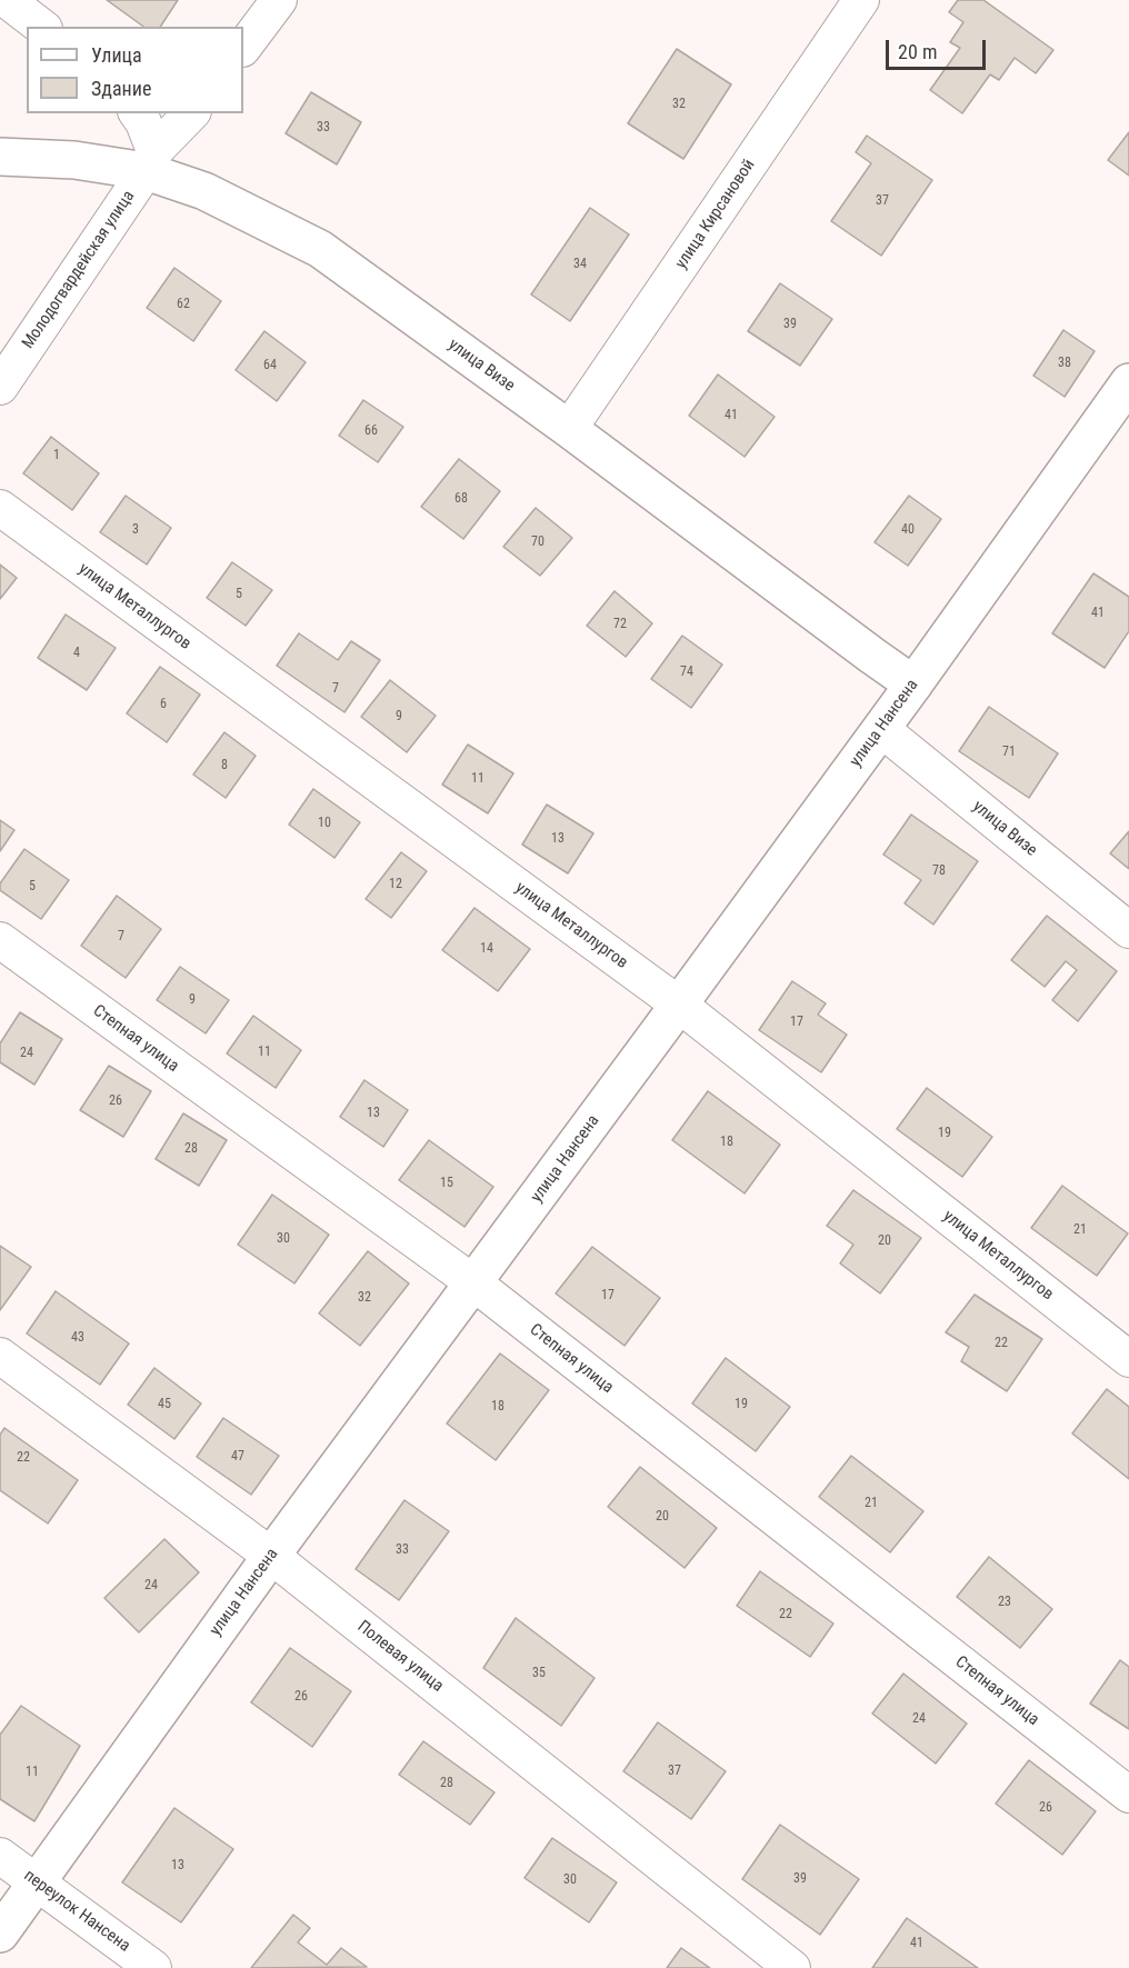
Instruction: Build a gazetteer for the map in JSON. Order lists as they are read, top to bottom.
{
  "streets": {
    "main road": ["улица Визе", "улица Нансена"],
    "street": [
      "улица Кирсановой",
      "Молодогвардейская улица",
      "улица Металлургов",
      "Степная улица",
      "Полевая улица",
      "переулок Нансена"
    ]
  },
  "crossings": [
    ["улица Кирсановой", "улица Визе"],
    ["Молодогвардейская улица", "улица Визе"],
    ["улица Визе", "улица Нансена"],
    ["улица Металлургов", "улица Нансена"],
    ["улица Нансена", "Степная улица"],
    ["улица Нансена", "Полевая улица"],
    ["улица Нансена", "переулок Нансена"]
  ],
  "house_numbers": [
    "32",
    "33",
    "37",
    "34",
    "62",
    "39",
    "38",
    "64",
    "41",
    "66",
    "1",
    "68",
    "3",
    "40",
    "70",
    "5",
    "41",
    "72",
    "4",
    "74",
    "7",
    "6",
    "9",
    "71",
    "8",
    "11",
    "10",
    "13",
    "78",
    "12",
    "5",
    "7",
    "14",
    "9",
    "17",
    "11",
    "24",
    "26",
    "13",
    "19",
    "18",
    "28",
    "15",
    "21",
    "30",
    "20",
    "17",
    "32",
    "43",
    "22",
    "45",
    "19",
    "18",
    "47",
    "22",
    "21",
    "20",
    "33",
    "24",
    "23",
    "22",
    "35",
    "26",
    "24",
    "37",
    "11",
    "28",
    "26",
    "13",
    "39",
    "30",
    "41"
  ],
  "legend": ["Улица", "Здание"],
  "scale_bar": "20 m"
}
